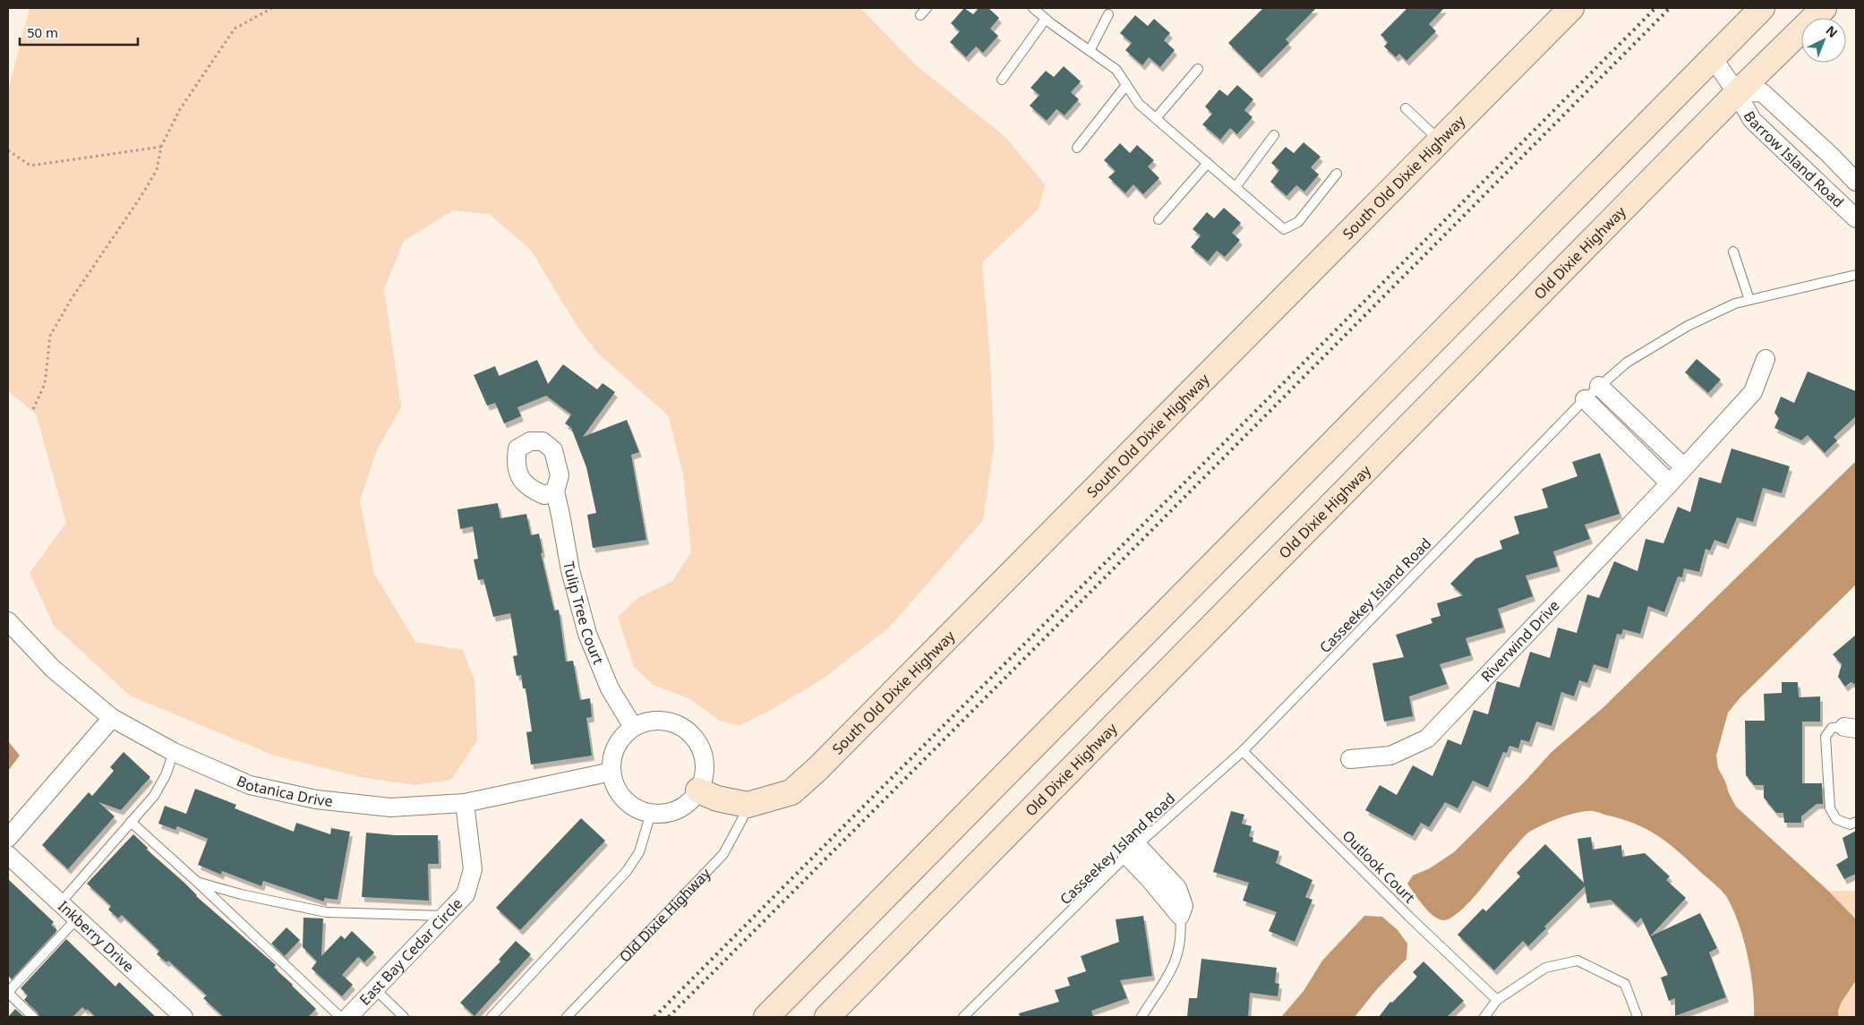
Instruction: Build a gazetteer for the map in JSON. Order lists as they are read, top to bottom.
{
  "streets": {
    "main road": ["South Old Dixie Highway", "Old Dixie Highway"],
    "street": [
      "Barrow Island Road",
      "Tulip Tree Court",
      "Riverwind Drive",
      "Botanica Drive",
      "Inkberry Drive",
      "East Bay Cedar Circle"
    ],
    "lane": ["Casseekey Island Road", "Outlook Court"]
  },
  "crossings": [
    ["Barrow Island Road", "Old Dixie Highway"],
    ["South Old Dixie Highway", "Old Dixie Highway"],
    ["South Old Dixie Highway", "Tulip Tree Court"],
    ["South Old Dixie Highway", "Botanica Drive"],
    ["Casseekey Island Road", "Outlook Court"],
    ["Tulip Tree Court", "Botanica Drive"],
    ["Botanica Drive", "East Bay Cedar Circle"]
  ],
  "scale_bar": "50 m",
  "north": "top right"
}
